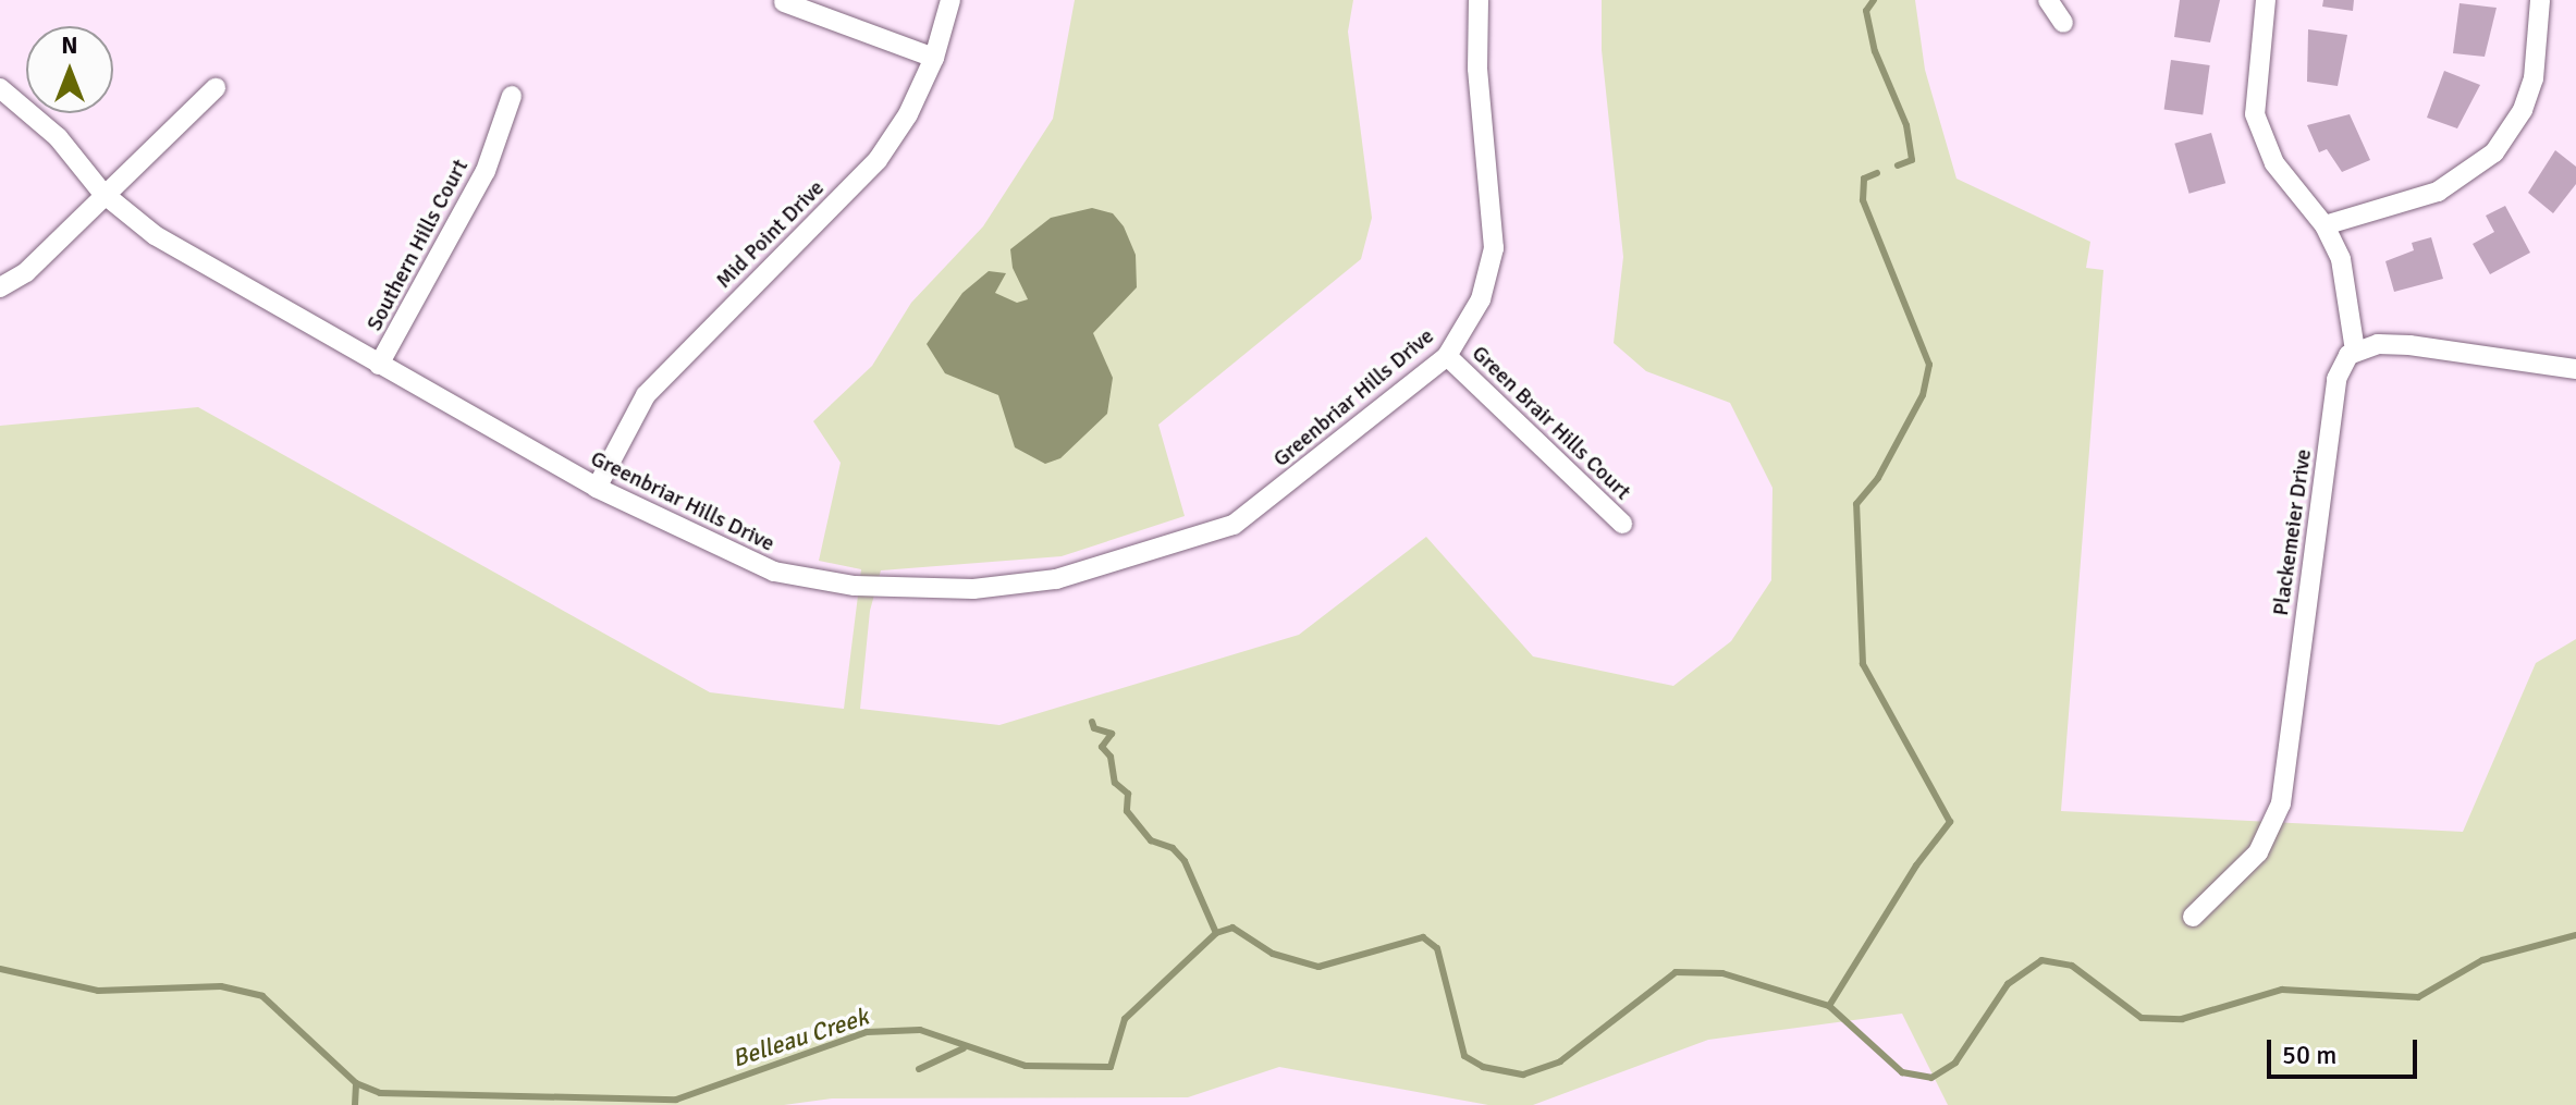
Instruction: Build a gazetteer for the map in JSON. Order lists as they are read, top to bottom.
{
  "streets": {
    "street": [
      "Mid Point Drive",
      "Southern Hills Court",
      "Greenbriar Hills Drive",
      "Green Brair Hills Court",
      "Plackemeier Drive"
    ]
  },
  "crossings": [
    ["Mid Point Drive", "Greenbriar Hills Drive"],
    ["Southern Hills Court", "Greenbriar Hills Drive"],
    ["Greenbriar Hills Drive", "Green Brair Hills Court"]
  ],
  "water": ["Belleau Creek"],
  "scale_bar": "50 m",
  "north": "top"
}
